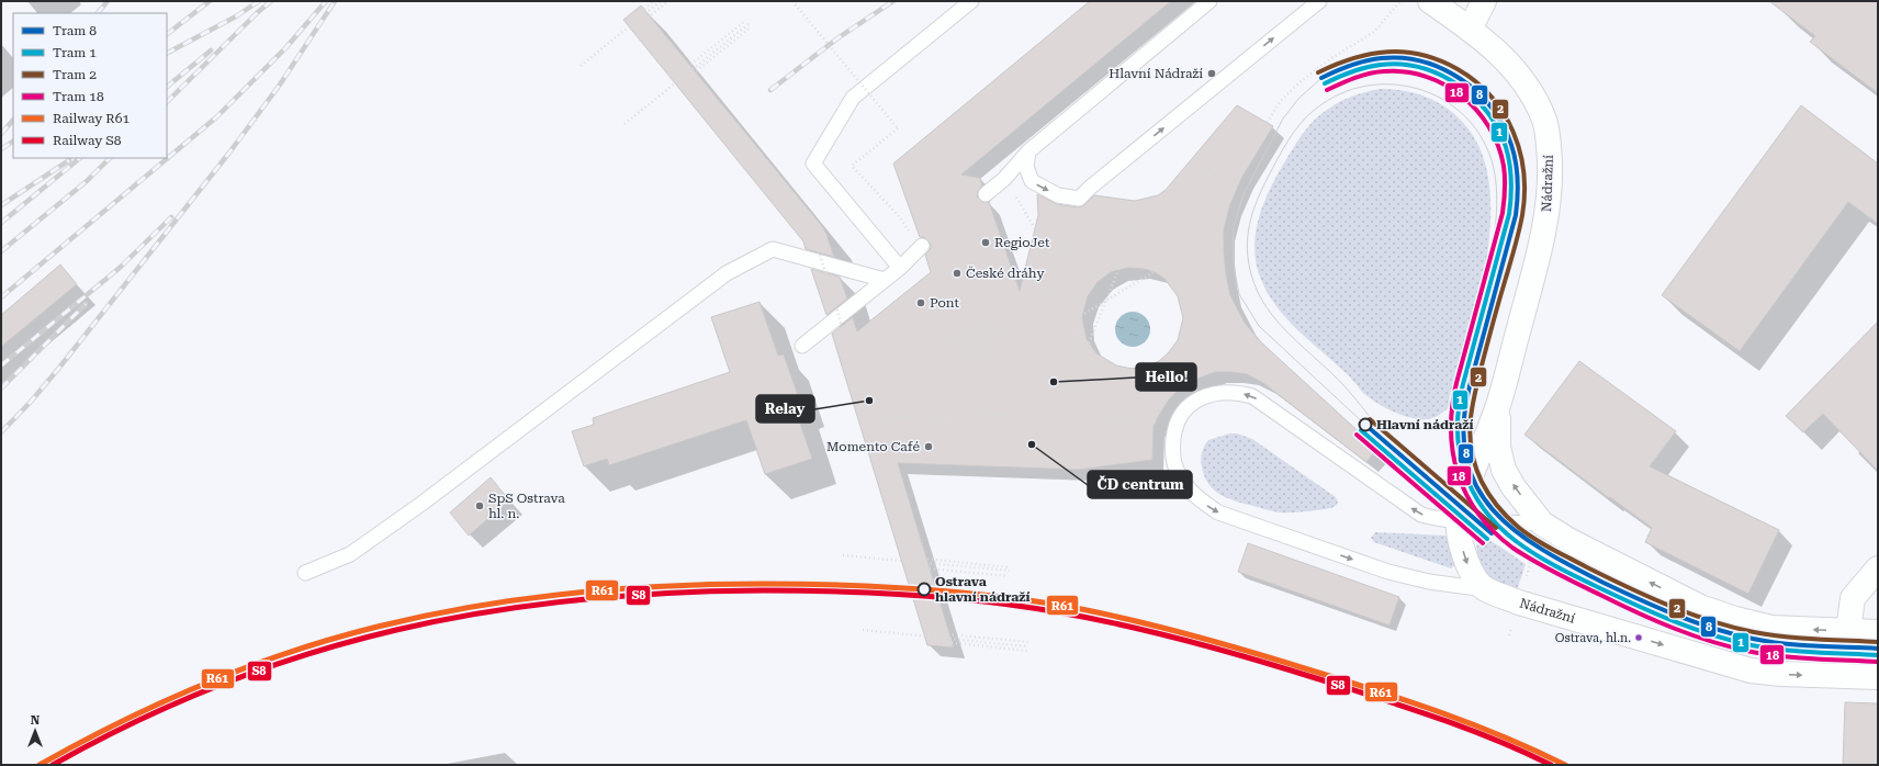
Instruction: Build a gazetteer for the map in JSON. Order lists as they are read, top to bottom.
{
  "streets": {
    "street": ["Nádražní"]
  },
  "places": [
    "Hlavní Nádraží",
    "RegioJet",
    "České dráhy",
    "Pont",
    "Hello!",
    "Relay",
    "Hlavní nádraží",
    "ČD centrum",
    "Momento Café",
    "SpS Ostrava hl. n.",
    "Ostrava hlavní nádraží",
    "Ostrava, hl.n."
  ],
  "lines": [
    "tram line 2",
    "tram line 8",
    "tram line 1",
    "tram line 18",
    "rail line R61",
    "rail line S8"
  ],
  "legend": [
    "Tram 8",
    "Tram 1",
    "Tram 2",
    "Tram 18",
    "Railway R61",
    "Railway S8"
  ],
  "north": "top"
}
